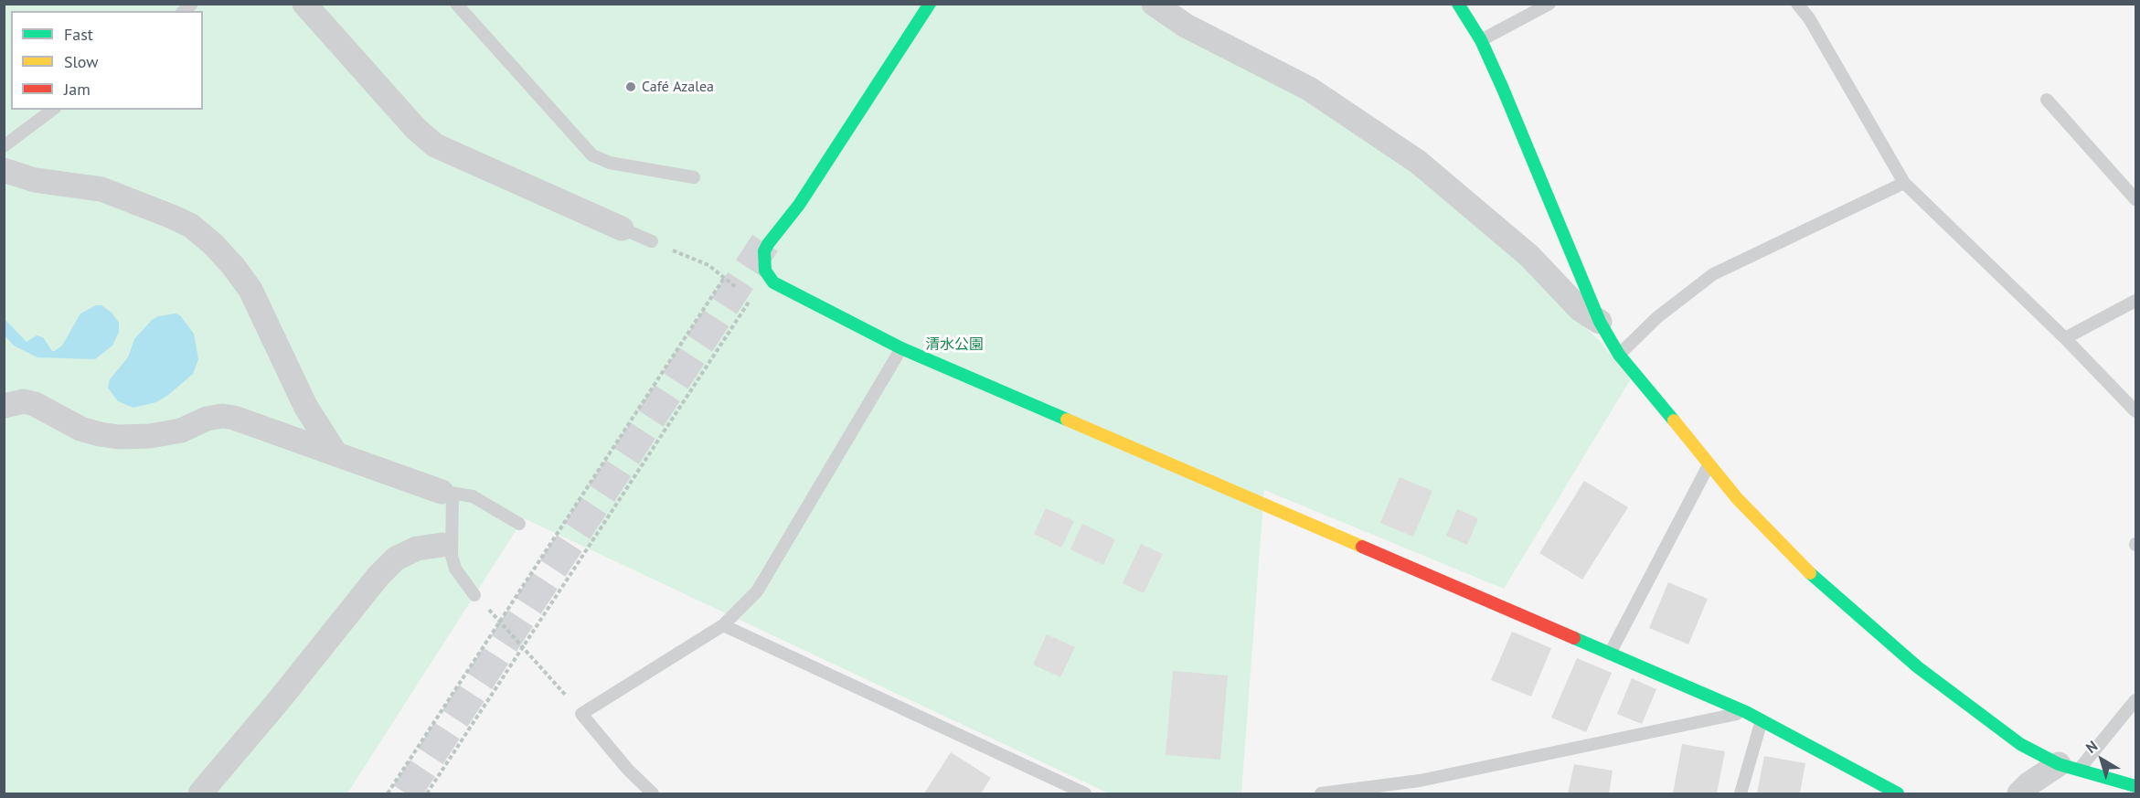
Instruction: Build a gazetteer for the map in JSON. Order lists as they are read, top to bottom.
{
  "parks": ["清水公園"],
  "places": ["Café Azalea"],
  "legend": ["Fast", "Slow", "Jam"],
  "north": "top left"
}
